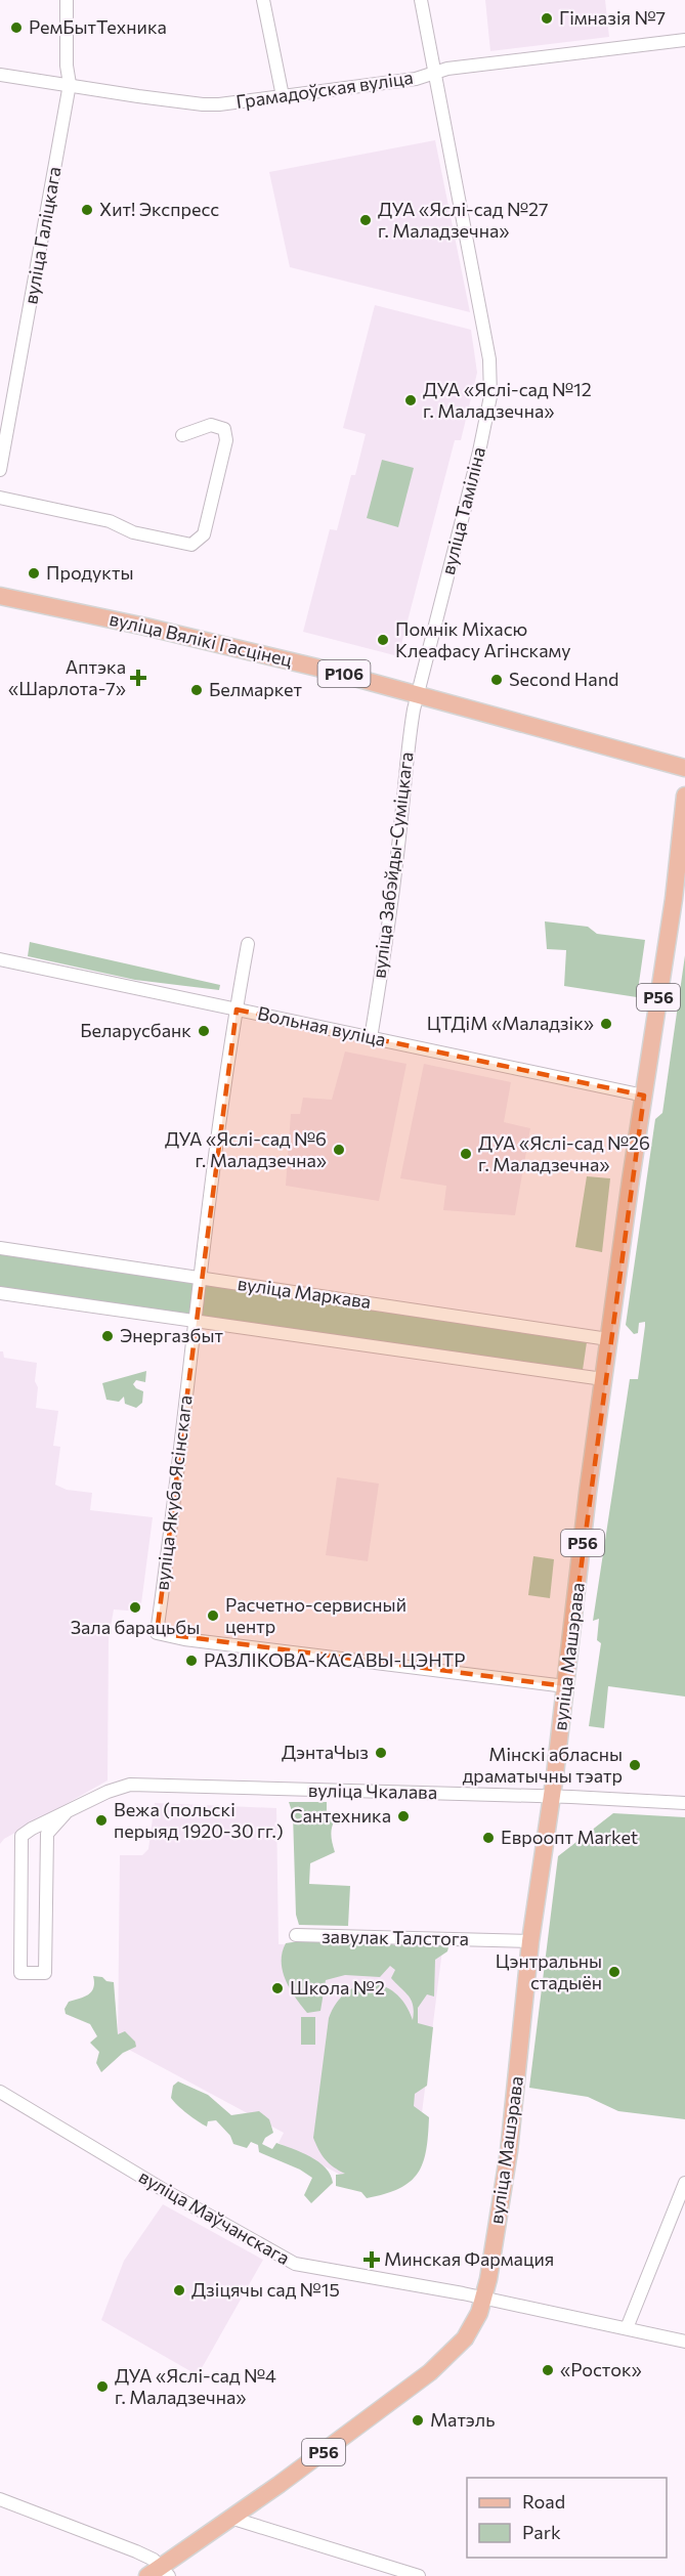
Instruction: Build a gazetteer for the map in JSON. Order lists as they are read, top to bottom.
{
  "streets": {
    "main road": [
      "вуліца Вялікі Гасцінец",
      "Р106",
      "Р56",
      "вуліца Машэрава"
    ],
    "street": [
      "Грамадоўская вуліца",
      "вуліца Галіцкага",
      "вуліца Таміліна",
      "вуліца Забэйды-Суміцкага",
      "Вольная вуліца",
      "вуліца Маркава",
      "вуліца Якуба Ясінскага",
      "вуліца Чкалава",
      "завулак Талстога",
      "вуліца Маўчанскага"
    ]
  },
  "crossings": [
    ["Грамадоўская вуліца", "вуліца Галіцкага"],
    ["Грамадоўская вуліца", "вуліца Таміліна"],
    ["вуліца Таміліна", "вуліца Вялікі Гасцінец"],
    ["вуліца Таміліна", "вуліца Забэйды-Суміцкага"],
    ["вуліца Вялікі Гасцінец", "вуліца Забэйды-Суміцкага"],
    ["вуліца Забэйды-Суміцкага", "Вольная вуліца"],
    ["Вольная вуліца", "вуліца Якуба Ясінскага"],
    ["Вольная вуліца", "вуліца Машэрава"],
    ["вуліца Маркава", "вуліца Якуба Ясінскага"],
    ["вуліца Маркава", "вуліца Машэрава"],
    ["вуліца Якуба Ясінскага", "вуліца Машэрава"],
    ["вуліца Машэрава", "вуліца Чкалава"],
    ["вуліца Машэрава", "завулак Талстога"],
    ["вуліца Машэрава", "вуліца Маўчанскага"]
  ],
  "places": {
    "other": [
      "Гімназія №7",
      "РемБытТехника",
      "Хит! Экспресс",
      "ДУА «Яслі-сад №27 г. Маладзечна»",
      "ДУА «Яслі-сад №12 г. Маладзечна»",
      "Продукты",
      "Помнік Міхасю Клеафасу Агінскаму",
      "Second Hand",
      "Белмаркет",
      "ЦТДіМ «Маладзік»",
      "Беларусбанк",
      "ДУА «Яслі-сад №6 г. Маладзечна»",
      "ДУА «Яслі-сад №26 г. Маладзечна»",
      "Энергазбыт",
      "Зала барацьбы",
      "Расчетно-сервисный центр",
      "РАЗЛІКОВА-КАСАВЫ-ЦЭНТР",
      "ДэнтаЧыз",
      "Мінскі абласны драматычны тэатр",
      "Сантехника",
      "Вежа (польскі перыяд 1920-30 гг.)",
      "Евроопт Market",
      "Цэнтральны стадыён",
      "Школа №2",
      "Дзіцячы сад №15",
      "«Росток»",
      "ДУА «Яслі-сад №4 г. Маладзечна»",
      "Матэль"
    ],
    "health": ["Аптэка «Шарлота-7»", "Минская Фармация"]
  },
  "legend": ["Road", "Park"]
}
